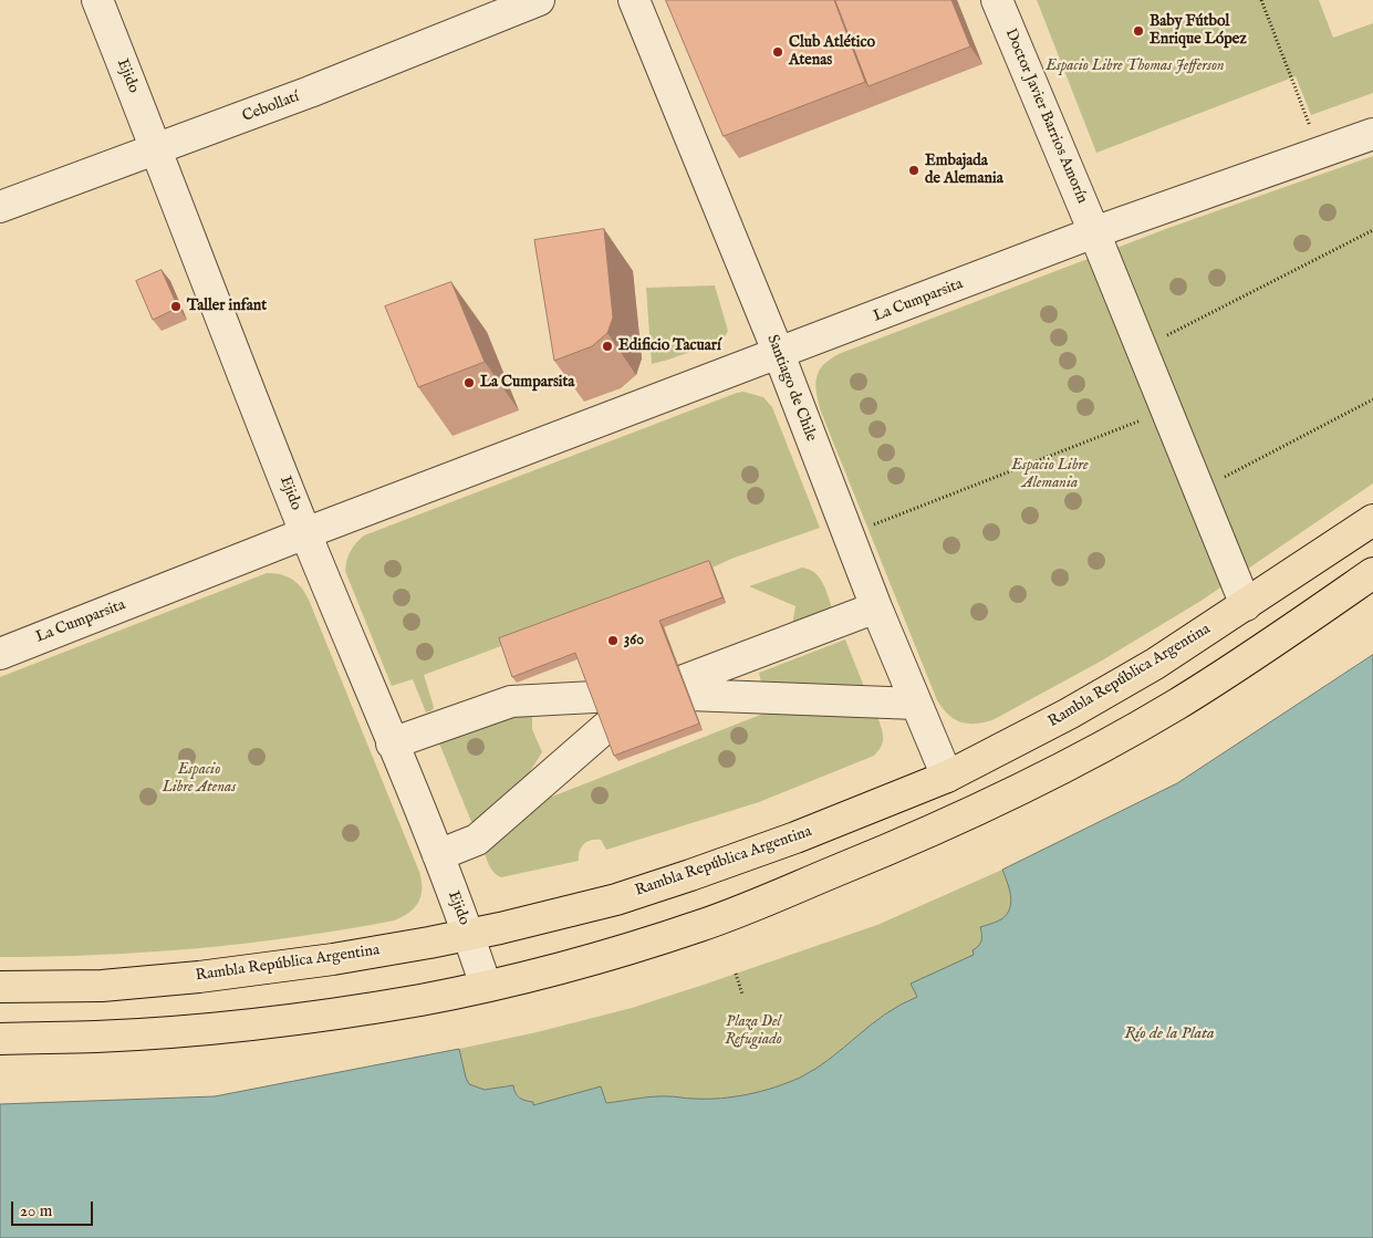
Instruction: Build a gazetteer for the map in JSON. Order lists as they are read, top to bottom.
{
  "streets": {
    "main road": ["Rambla República Argentina"],
    "street": [
      "Ejido",
      "Cebollatí",
      "Doctor Javier Barrios Amorín",
      "La Cumparsita",
      "Santiago de Chile"
    ]
  },
  "crossings": [
    ["Ejido", "Cebollatí"],
    ["Ejido", "La Cumparsita"],
    ["Ejido", "Rambla República Argentina"],
    ["Doctor Javier Barrios Amorín", "La Cumparsita"],
    ["Doctor Javier Barrios Amorín", "Rambla República Argentina"],
    ["La Cumparsita", "Santiago de Chile"],
    ["Santiago de Chile", "Rambla República Argentina"]
  ],
  "water": ["Río de la Plata"],
  "parks": [
    "Espacio Libre Thomas Jefferson",
    "Espacio Libre Alemania",
    "Espacio Libre Atenas",
    "Plaza Del Refugiado"
  ],
  "places": [
    "Baby Fútbol Enrique López",
    "Club Atlético Atenas",
    "Embajada de Alemania",
    "Taller infant",
    "Edificio Tacuarí",
    "La Cumparsita",
    "360"
  ],
  "scale_bar": "20 m"
}
